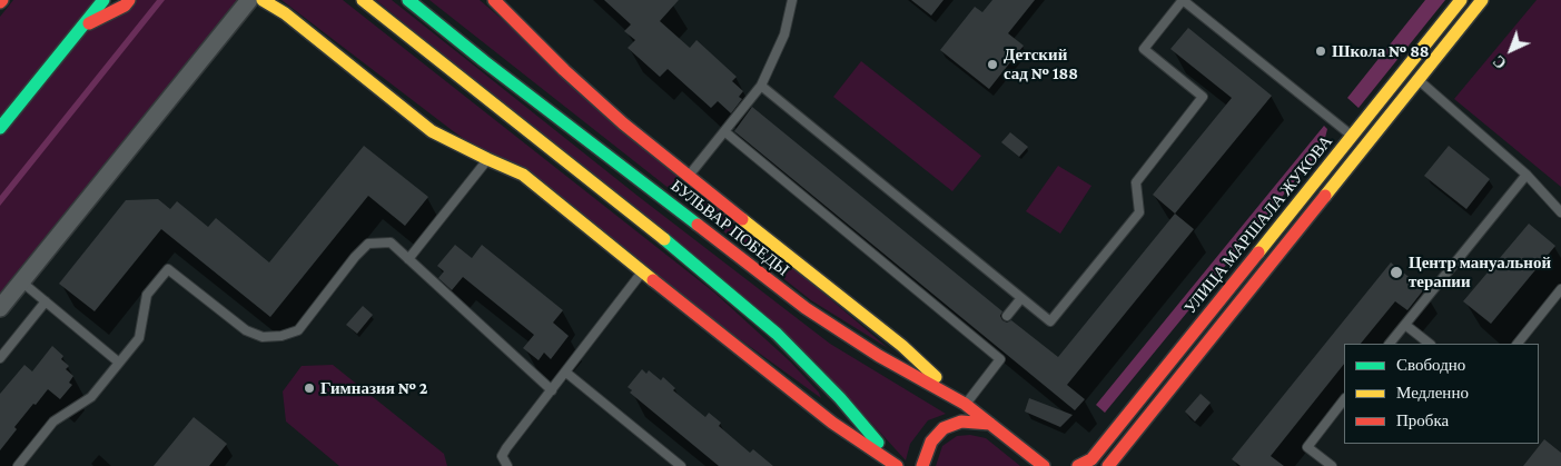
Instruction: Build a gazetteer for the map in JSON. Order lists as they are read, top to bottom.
{
  "streets": {
    "main road": ["УЛИЦА МАРШАЛА ЖУКОВА", "БУЛЬВАР ПОБЕДЫ"]
  },
  "places": [
    "Школа № 88",
    "Детский сад № 188",
    "Центр мануальной терапии",
    "Гимназия № 2"
  ],
  "legend": ["Свободно", "Медленно", "Пробка"],
  "north": "bottom left"
}
